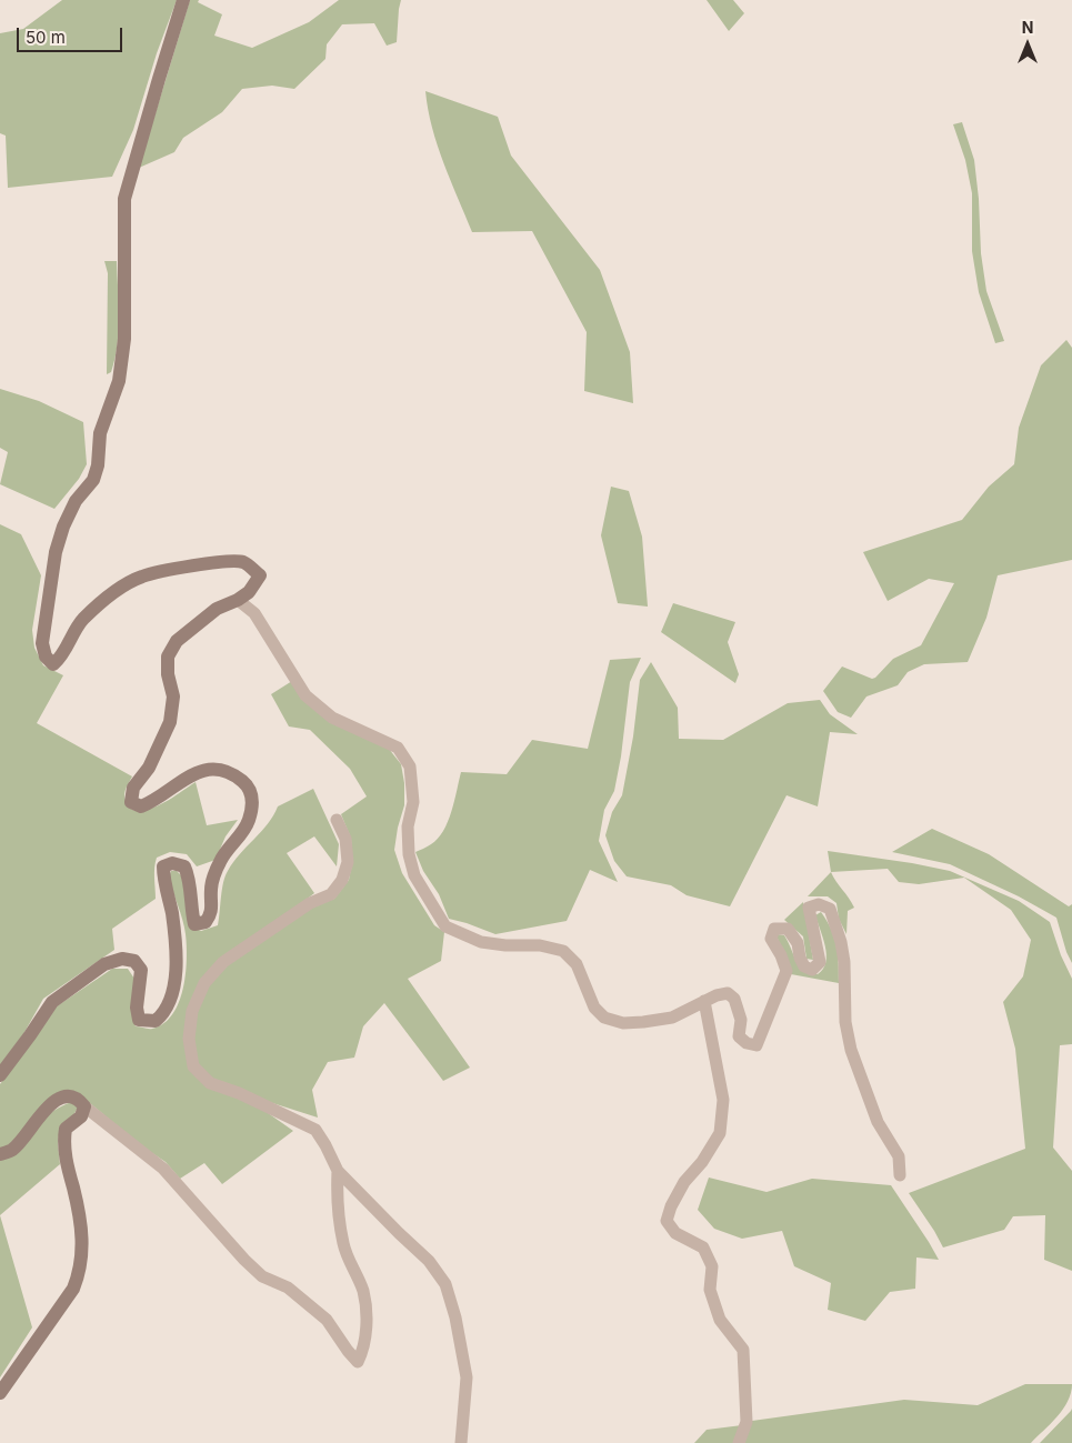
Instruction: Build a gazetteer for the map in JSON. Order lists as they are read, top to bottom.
{
  "scale_bar": "50 m",
  "north": "top"
}
